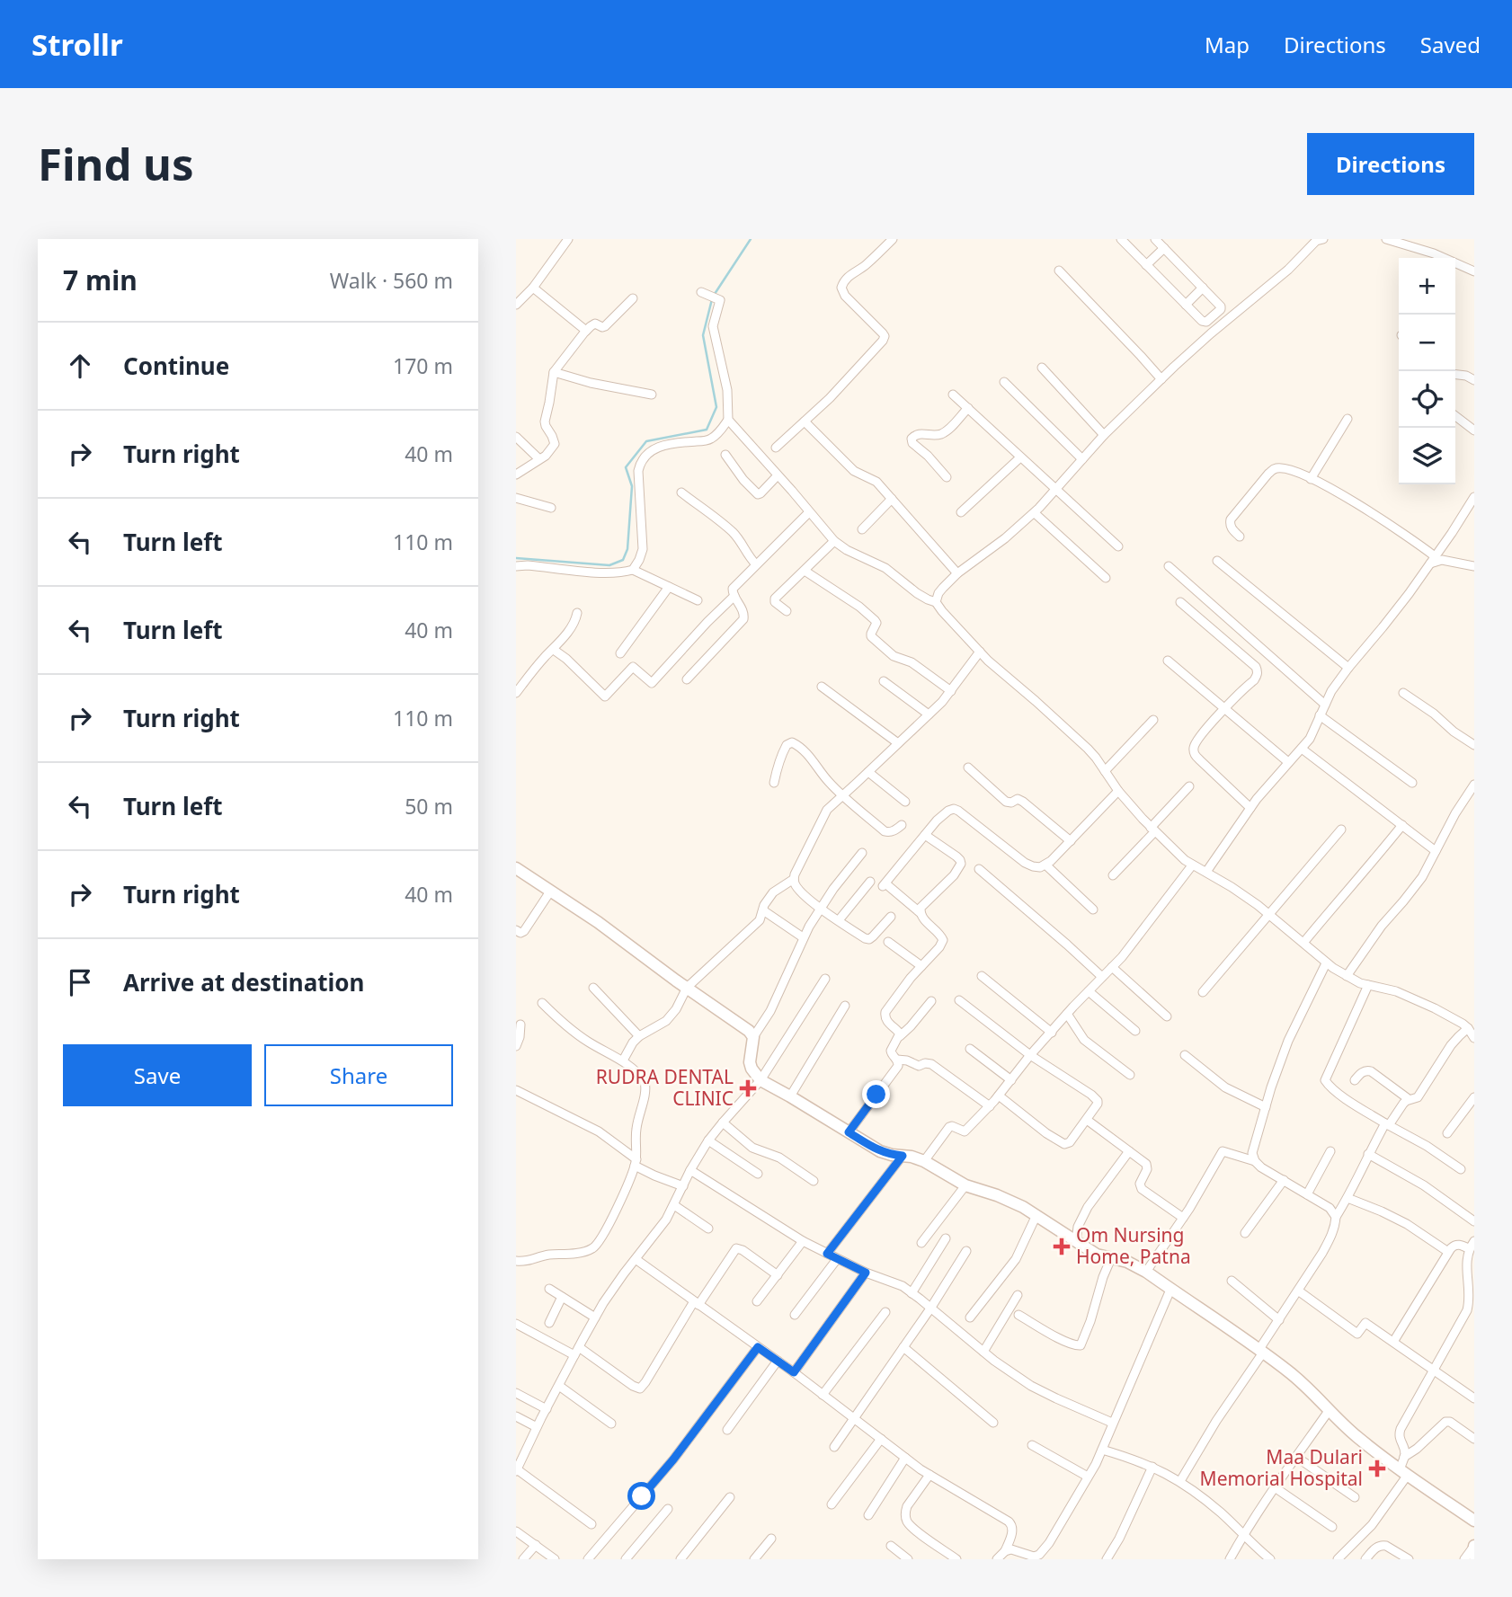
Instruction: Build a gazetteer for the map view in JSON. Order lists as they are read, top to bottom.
{
  "places": {
    "health": ["RUDRA DENTAL CLINIC", "Om Nursing Home, Patna", "Maa Dulari Memorial Hospital"]
  },
  "page": {
    "header": "Strollr",
    "nav": ["Map", "Directions", "Saved"],
    "buttons": [
      "Directions",
      ["Save", "Share"]
    ],
    "title": "Find us",
    "heading": ["7 min", "Walk · 560 m"],
    "map_buttons": ["+", "−"],
    "list": [
      ["Continue", "170 m"],
      ["Turn right", "40 m"],
      ["Turn left", "110 m"],
      ["Turn left", "40 m"],
      ["Turn right", "110 m"],
      ["Turn left", "50 m"],
      ["Turn right", "40 m"],
      "Arrive at destination"
    ]
  }
}
